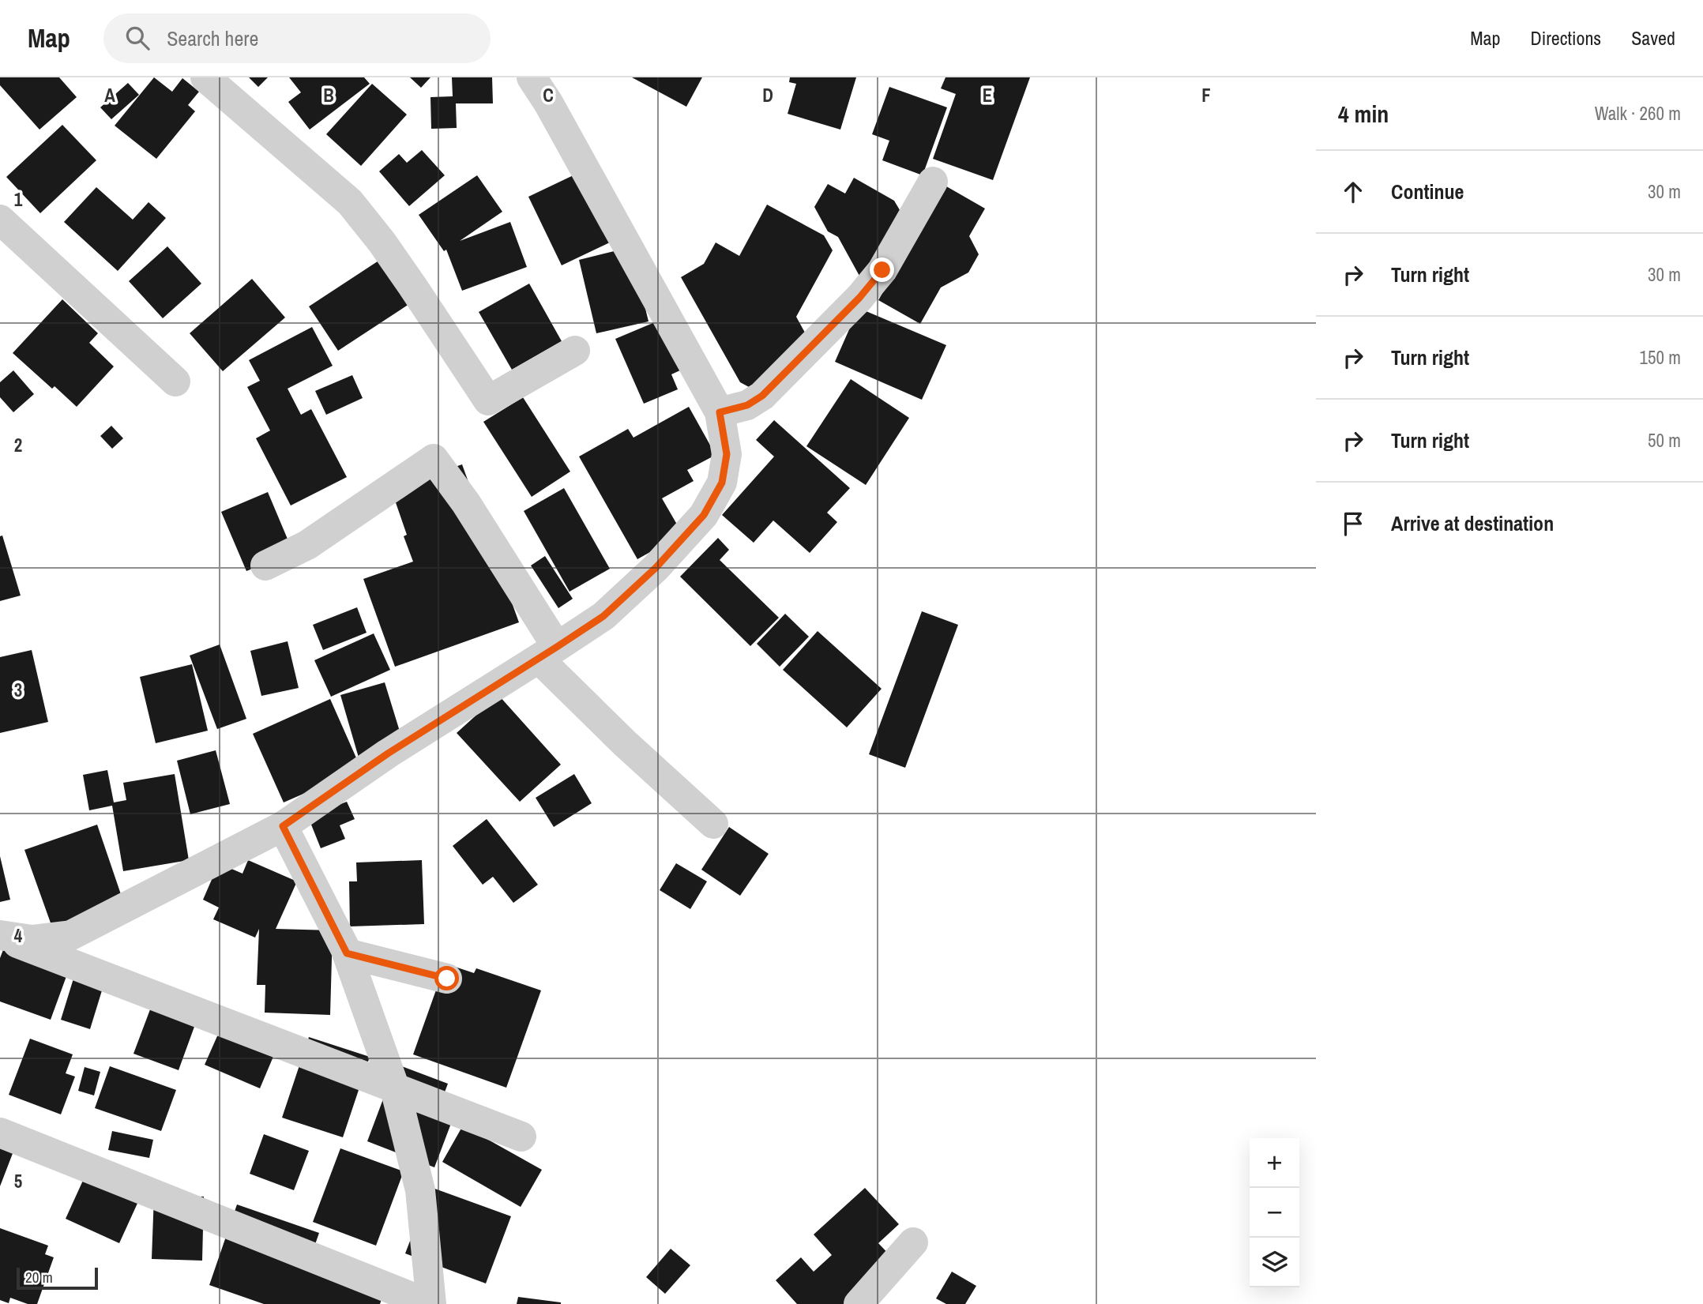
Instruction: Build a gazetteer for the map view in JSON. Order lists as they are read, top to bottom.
{
  "scale_bar": "20 m",
  "page": {
    "header": "Map",
    "search": "Search here",
    "nav": ["Map", "Directions", "Saved"],
    "heading": ["4 min", "Walk · 260 m"],
    "list": [
      ["Continue", "30 m"],
      ["Turn right", "30 m"],
      ["Turn right", "150 m"],
      ["Turn right", "50 m"],
      "Arrive at destination"
    ],
    "map_buttons": ["+", "−"],
    "scale": "20 m"
  },
  "grid": {
    "columns": [
      "A",
      "B",
      "C",
      "D",
      "E",
      "F"
    ],
    "rows": [
      "1",
      "2",
      "3",
      "4",
      "5"
    ]
  }
}
